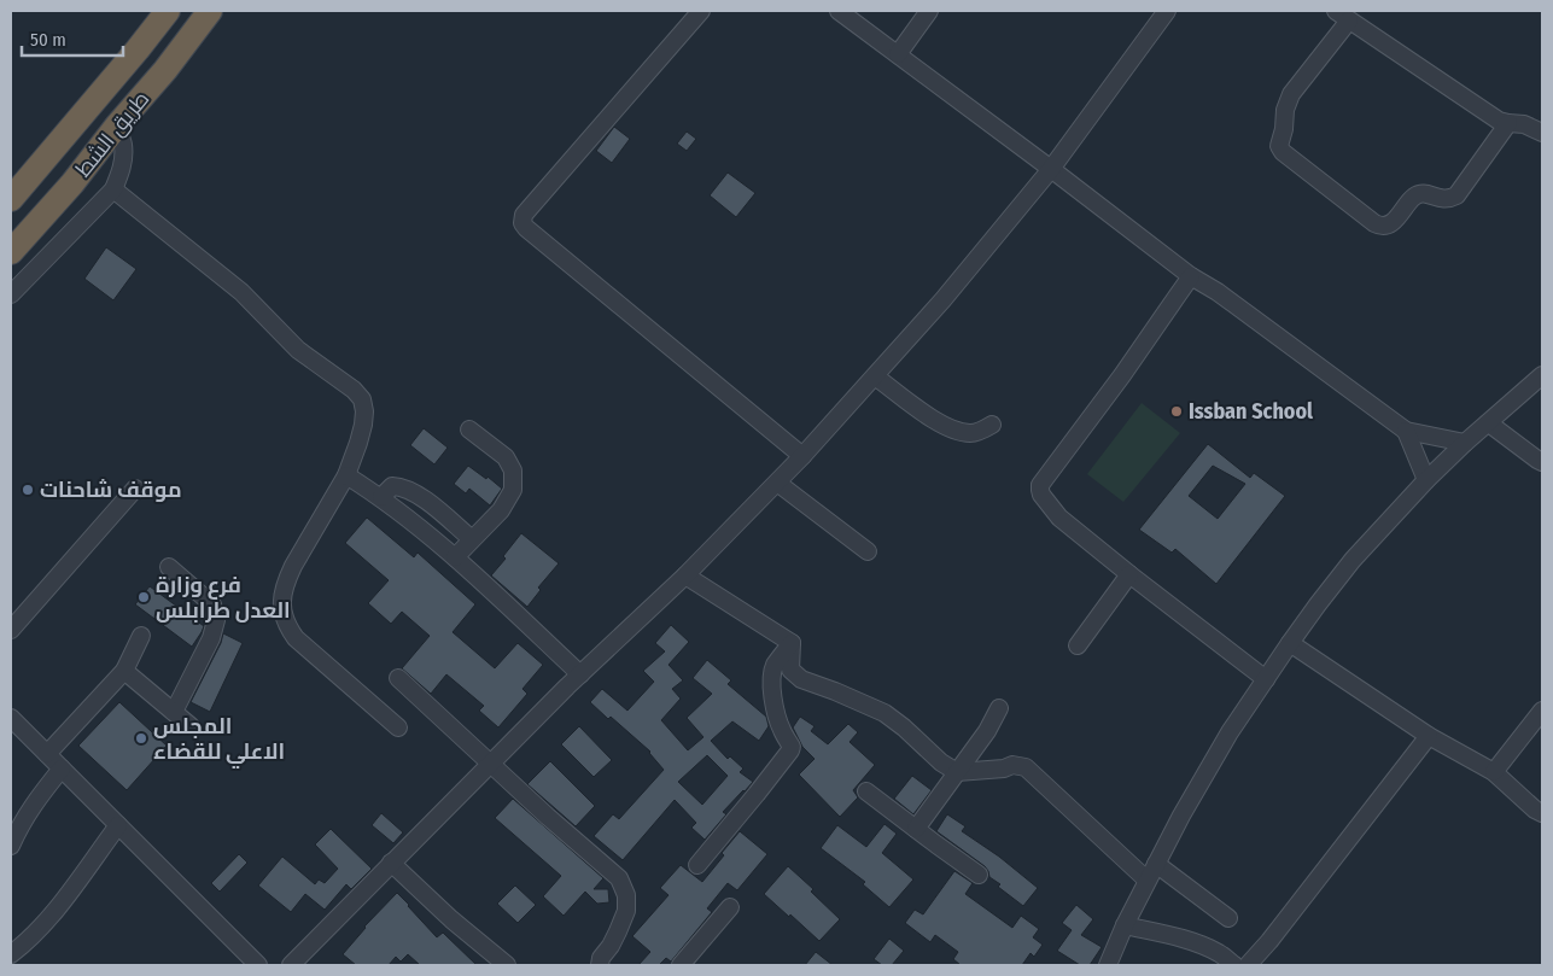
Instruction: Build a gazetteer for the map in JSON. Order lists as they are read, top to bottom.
{
  "streets": {
    "highway": ["طريق الشط"]
  },
  "places": [
    "Issban School",
    "موقف شاحنات",
    "فرع وزارة العدل طرابلس",
    "المجلس الاعلي للقضاء"
  ],
  "scale_bar": "50 m"
}
